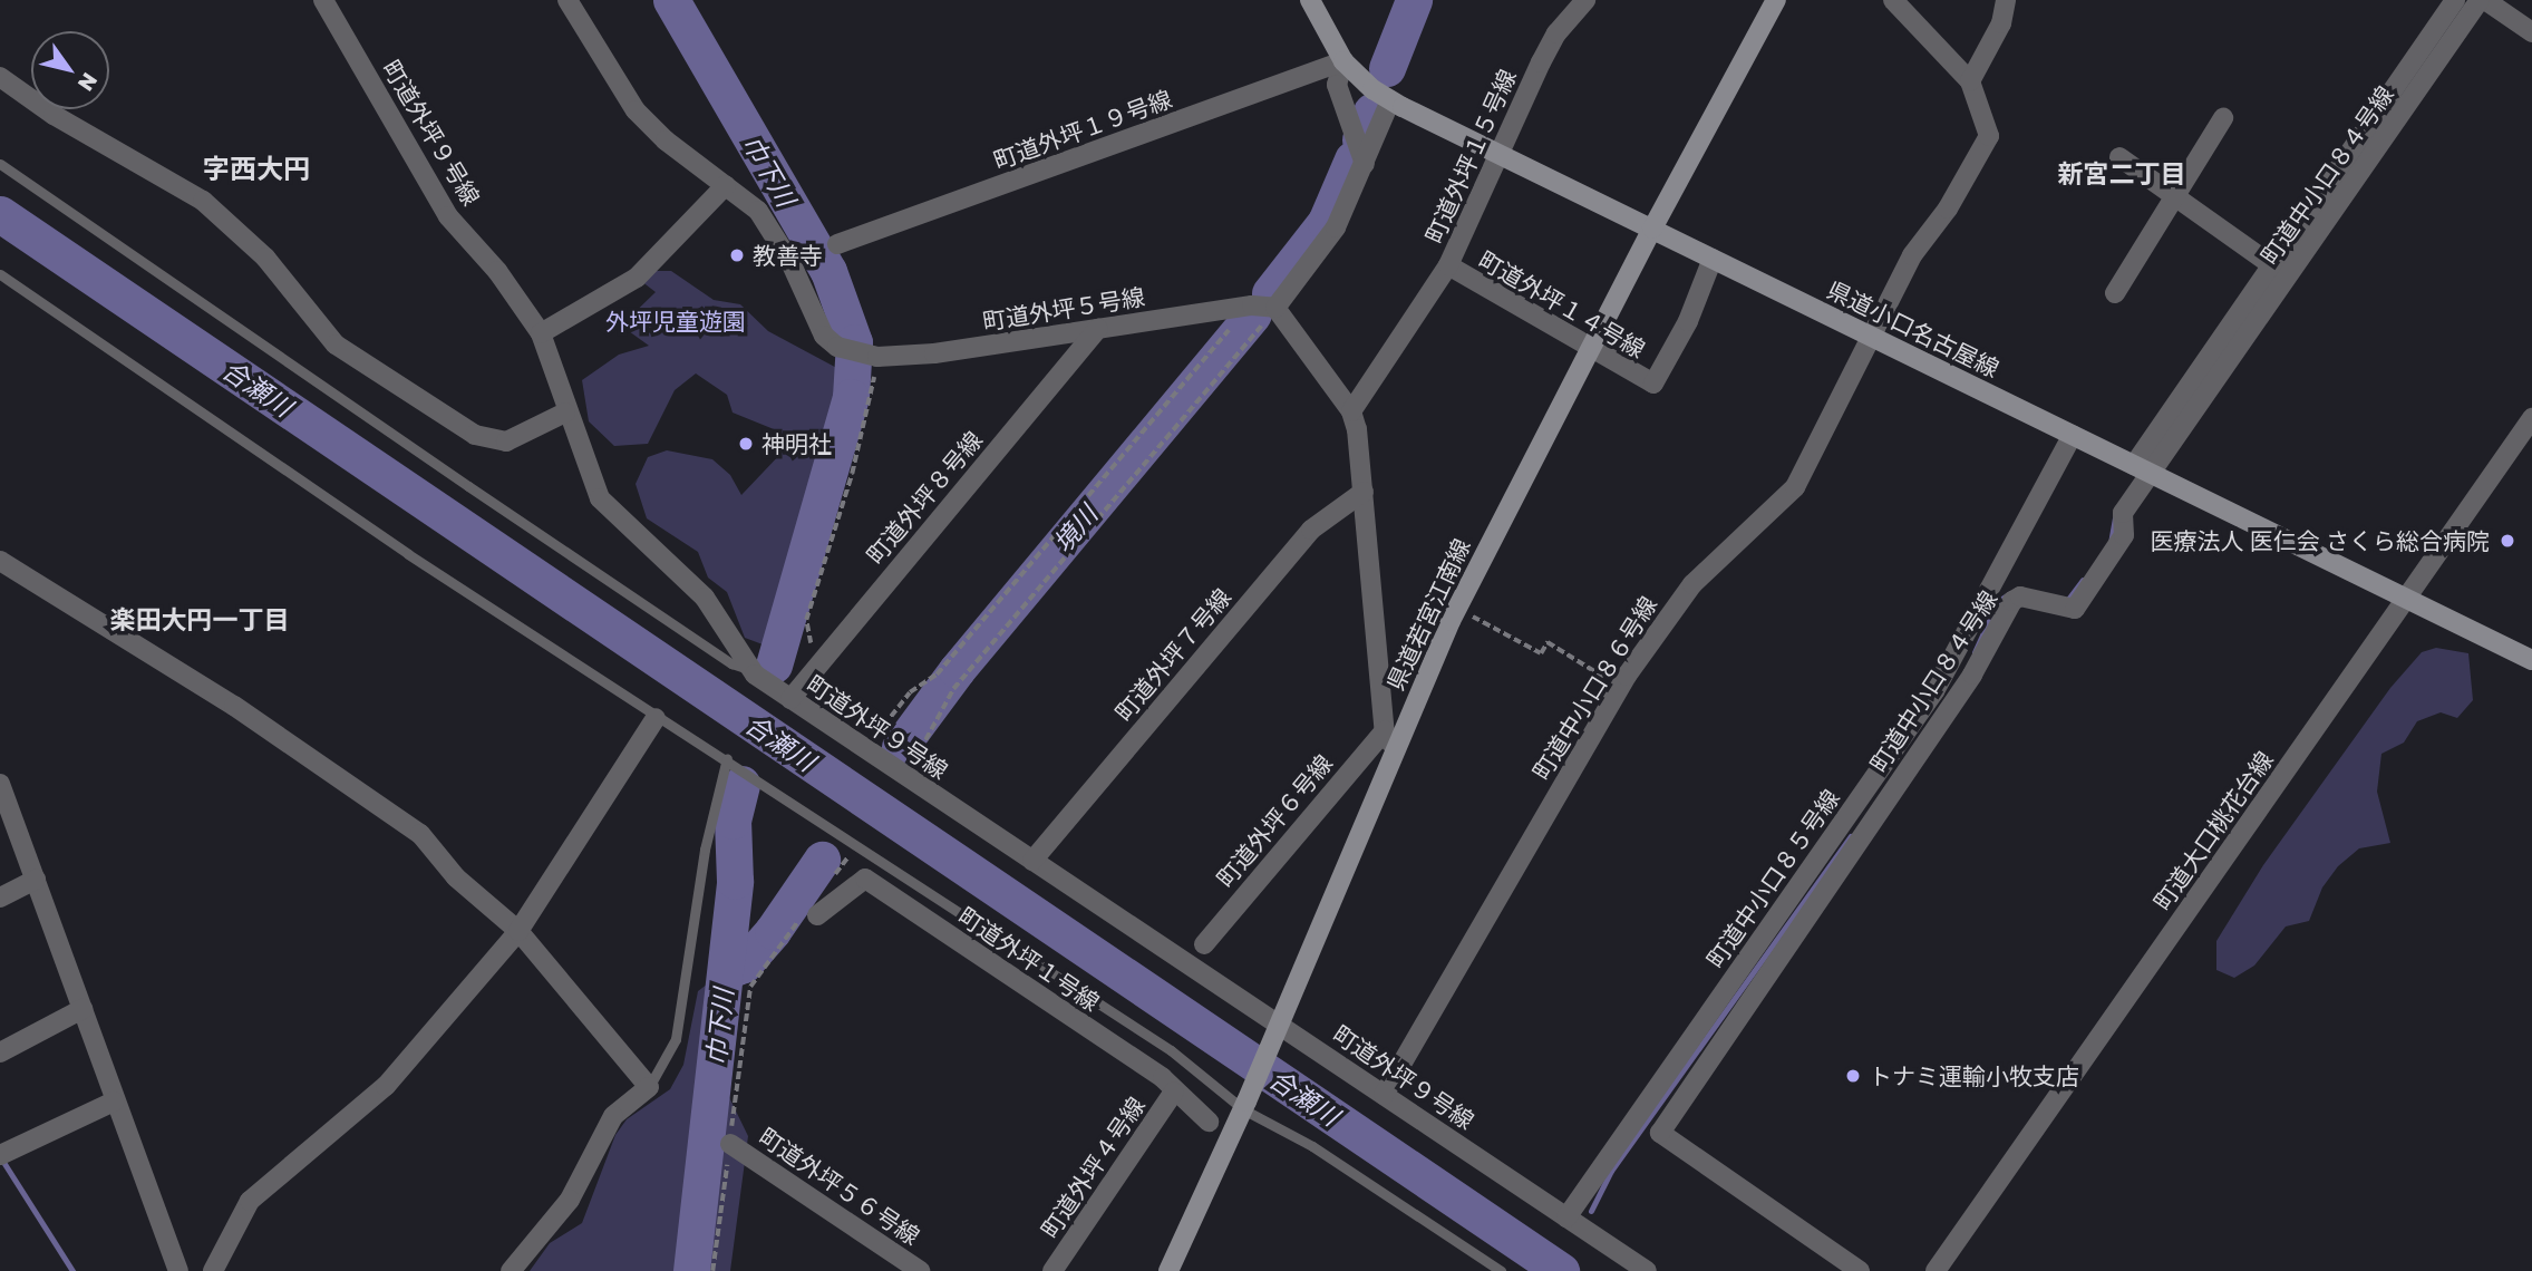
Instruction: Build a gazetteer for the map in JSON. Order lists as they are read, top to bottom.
{
  "streets": {
    "main road": ["県道小口名古屋線", "県道若宮江南線"],
    "street": [
      "町道外坪１９号線",
      "町道外坪９号線",
      "町道外坪１５号線",
      "町道中小口８４号線",
      "町道外坪１４号線",
      "町道外坪５号線",
      "町道外坪８号線",
      "町道外坪７号線",
      "町道中小口８６号線",
      "町道外坪６号線",
      "町道大口桃花台線",
      "町道中小口８５号線",
      "町道外坪１号線",
      "町道外坪４号線",
      "町道外坪５６号線"
    ]
  },
  "crossings": [
    ["町道外坪１９号線", "県道小口名古屋線"],
    ["町道外坪９号線", "町道外坪８号線"],
    ["町道外坪９号線", "県道若宮江南線"],
    ["町道外坪９号線", "町道外坪７号線"],
    ["町道外坪９号線", "町道中小口８６号線"],
    ["町道外坪９号線", "町道中小口８５号線"],
    ["町道外坪１５号線", "町道外坪１４号線"],
    ["町道外坪１５号線", "県道小口名古屋線"],
    ["町道中小口８４号線", "県道小口名古屋線"],
    ["町道外坪１４号線", "県道小口名古屋線"],
    ["町道外坪１４号線", "県道若宮江南線"],
    ["町道外坪５号線", "町道外坪８号線"],
    ["県道小口名古屋線", "県道若宮江南線"],
    ["県道小口名古屋線", "町道中小口８６号線"],
    ["県道小口名古屋線", "町道大口桃花台線"],
    ["県道小口名古屋線", "町道中小口８５号線"],
    ["県道若宮江南線", "町道外坪６号線"],
    ["町道外坪１号線", "町道外坪４号線"]
  ],
  "districts": ["字西大円", "新宮二丁目", "楽田大円一丁目"],
  "water": ["巾下川", "合瀬川", "境川"],
  "parks": ["外坪児童遊園"],
  "places": [
    "教善寺",
    "神明社",
    "医療法人 医仁会 さくら総合病院",
    "トナミ運輸小牧支店"
  ],
  "north": "bottom right"
}
